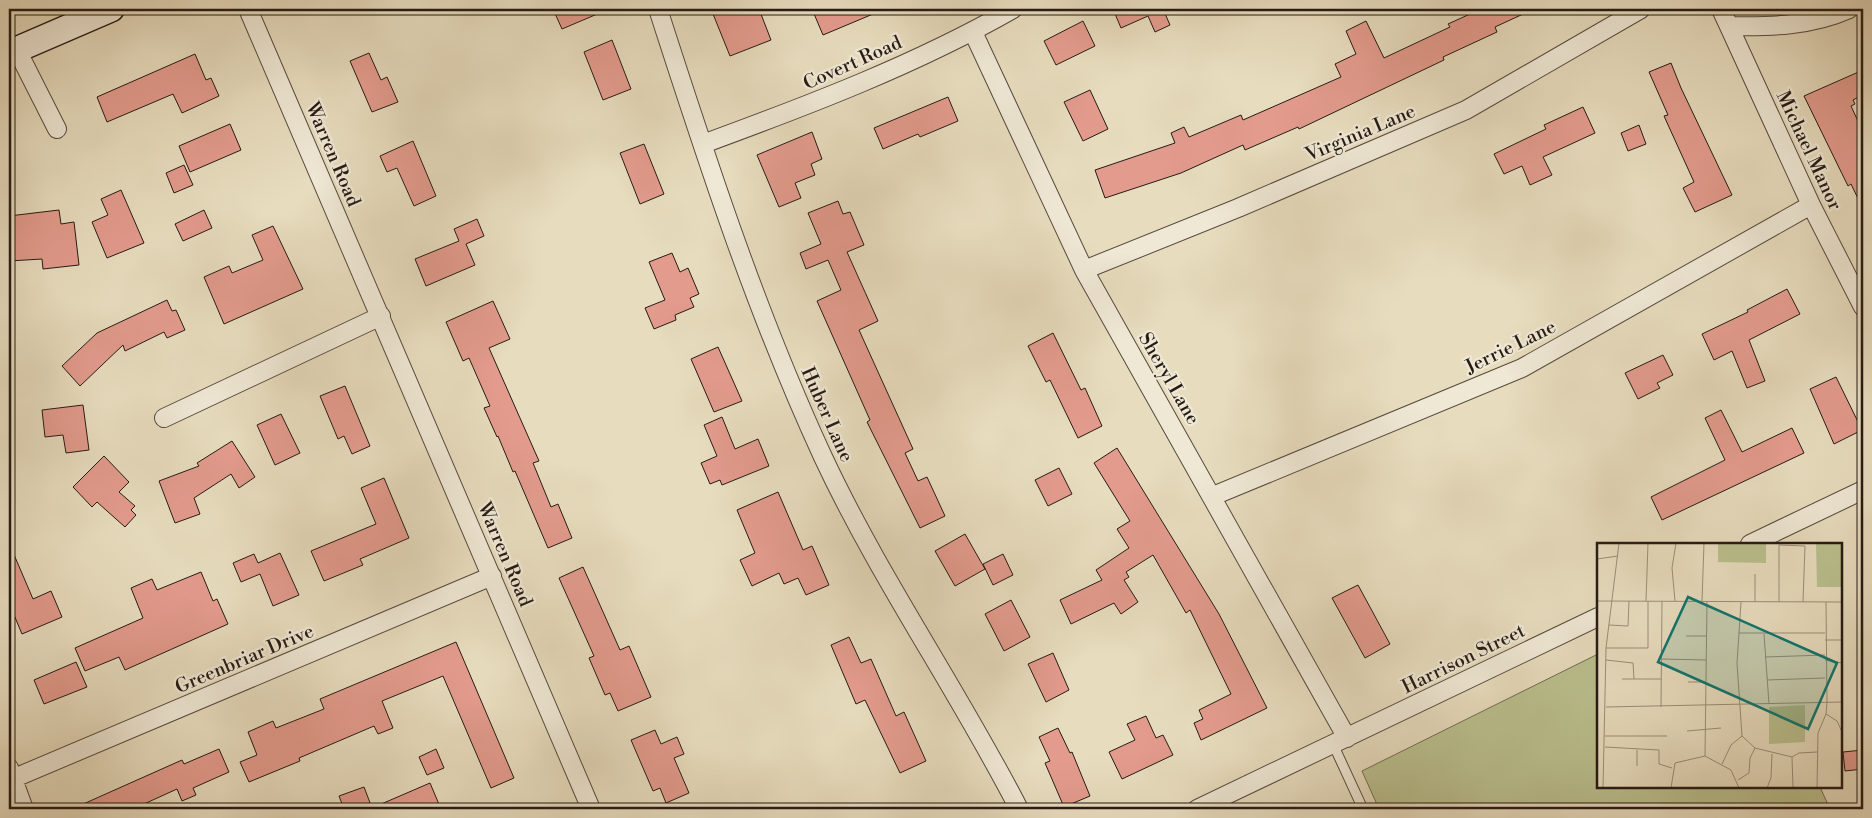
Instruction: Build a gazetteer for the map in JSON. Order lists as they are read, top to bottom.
{
  "streets": {
    "street": [
      "Covert Road",
      "Virginia Lane",
      "Michael Manor",
      "Warren Road",
      "Jerrie Lane",
      "Sheryl Lane",
      "Huber Lane",
      "Greenbriar Drive",
      "Harrison Street"
    ]
  },
  "crossings": [
    ["Covert Road", "Sheryl Lane"],
    ["Covert Road", "Huber Lane"],
    ["Virginia Lane", "Sheryl Lane"],
    ["Michael Manor", "Jerrie Lane"],
    ["Warren Road", "Greenbriar Drive"],
    ["Jerrie Lane", "Sheryl Lane"],
    ["Sheryl Lane", "Harrison Street"]
  ]
}
